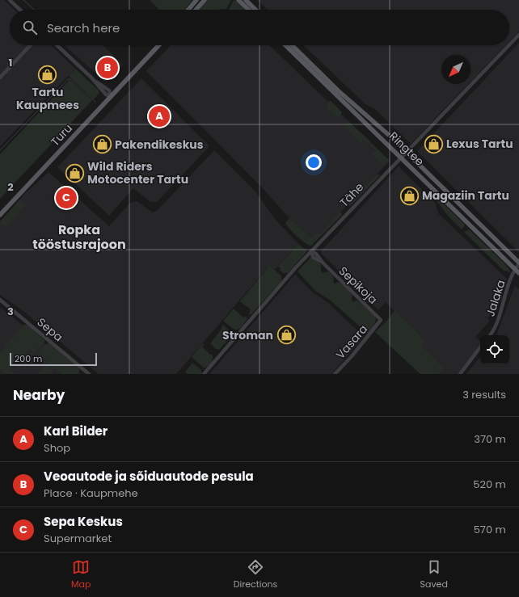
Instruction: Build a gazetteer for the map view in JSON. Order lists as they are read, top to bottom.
{
  "streets": {
    "main road": ["Turu", "Ringtee"],
    "street": [
      "Tähe",
      "Sepikoja",
      "Jalaka",
      "Sepa",
      "Vasara"
    ]
  },
  "crossings": [
    ["Ringtee", "Tähe"],
    ["Ringtee", "Jalaka"],
    ["Tähe", "Sepikoja"],
    ["Sepikoja", "Vasara"]
  ],
  "districts": ["Ropka tööstusrajoon"],
  "places": {
    "shop": [
      "Tartu Kaupmees",
      "Lexus Tartu",
      "Pakendikeskus",
      "Wild Riders Motocenter Tartu",
      "Magaziin Tartu",
      "Stroman"
    ]
  },
  "scale_bar": "200 m",
  "north": "bottom left",
  "page": {
    "search": "Search here",
    "pins": ["B", "A", "C"],
    "scale": "200 m",
    "heading": ["Nearby", "3 results"],
    "list": [
      {
        "mark": "A",
        "name": "Karl Bilder",
        "note": "Shop",
        "value": "370 m"
      },
      {
        "mark": "B",
        "name": "Veoautode ja sõiduautode pesula",
        "note": "Place · Kaupmehe",
        "value": "520 m"
      },
      {
        "mark": "C",
        "name": "Sepa Keskus",
        "note": "Supermarket",
        "value": "570 m"
      }
    ],
    "nav": ["Map", "Directions", "Saved"]
  },
  "grid": {
    "rows": ["1", "2", "3"]
  }
}
